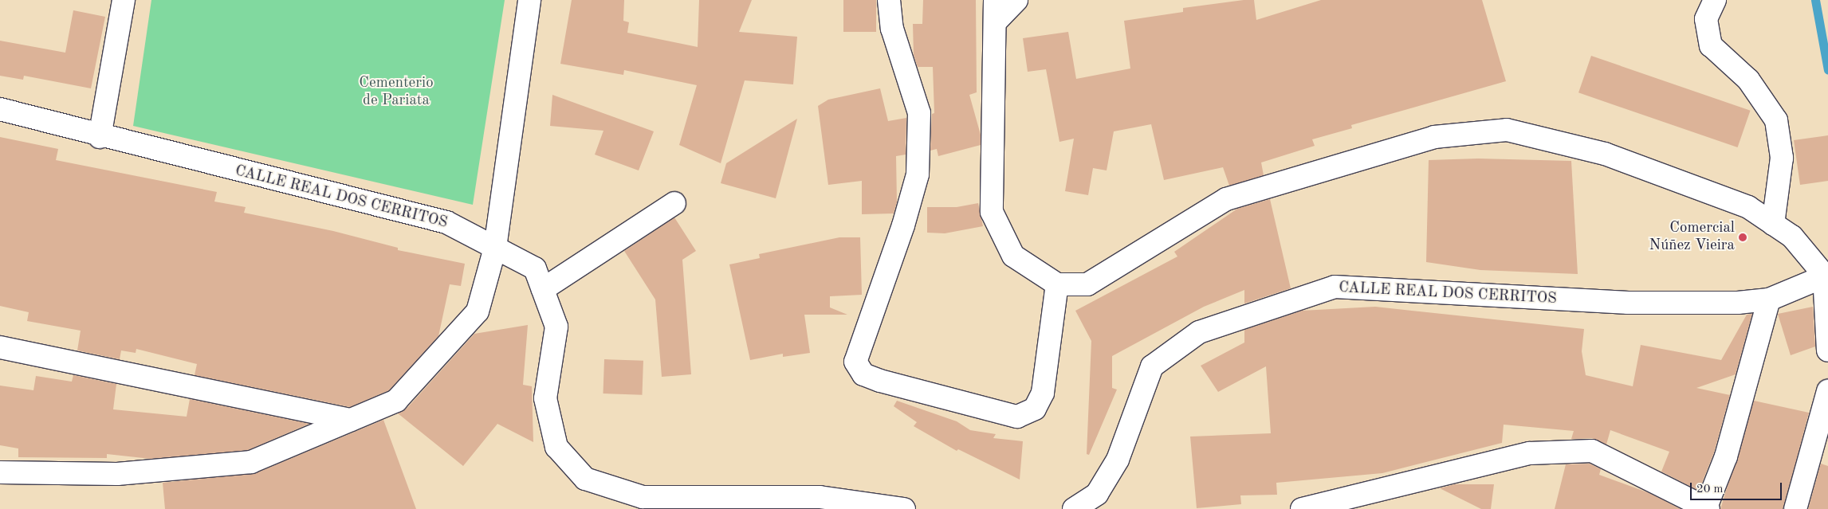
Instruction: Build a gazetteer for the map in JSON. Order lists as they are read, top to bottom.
{
  "streets": {
    "street": ["CALLE REAL DOS CERRITOS"]
  },
  "parks": ["Cementerio de Pariata"],
  "places": ["Comercial Núñez Vieira"],
  "scale_bar": "20 m"
}
